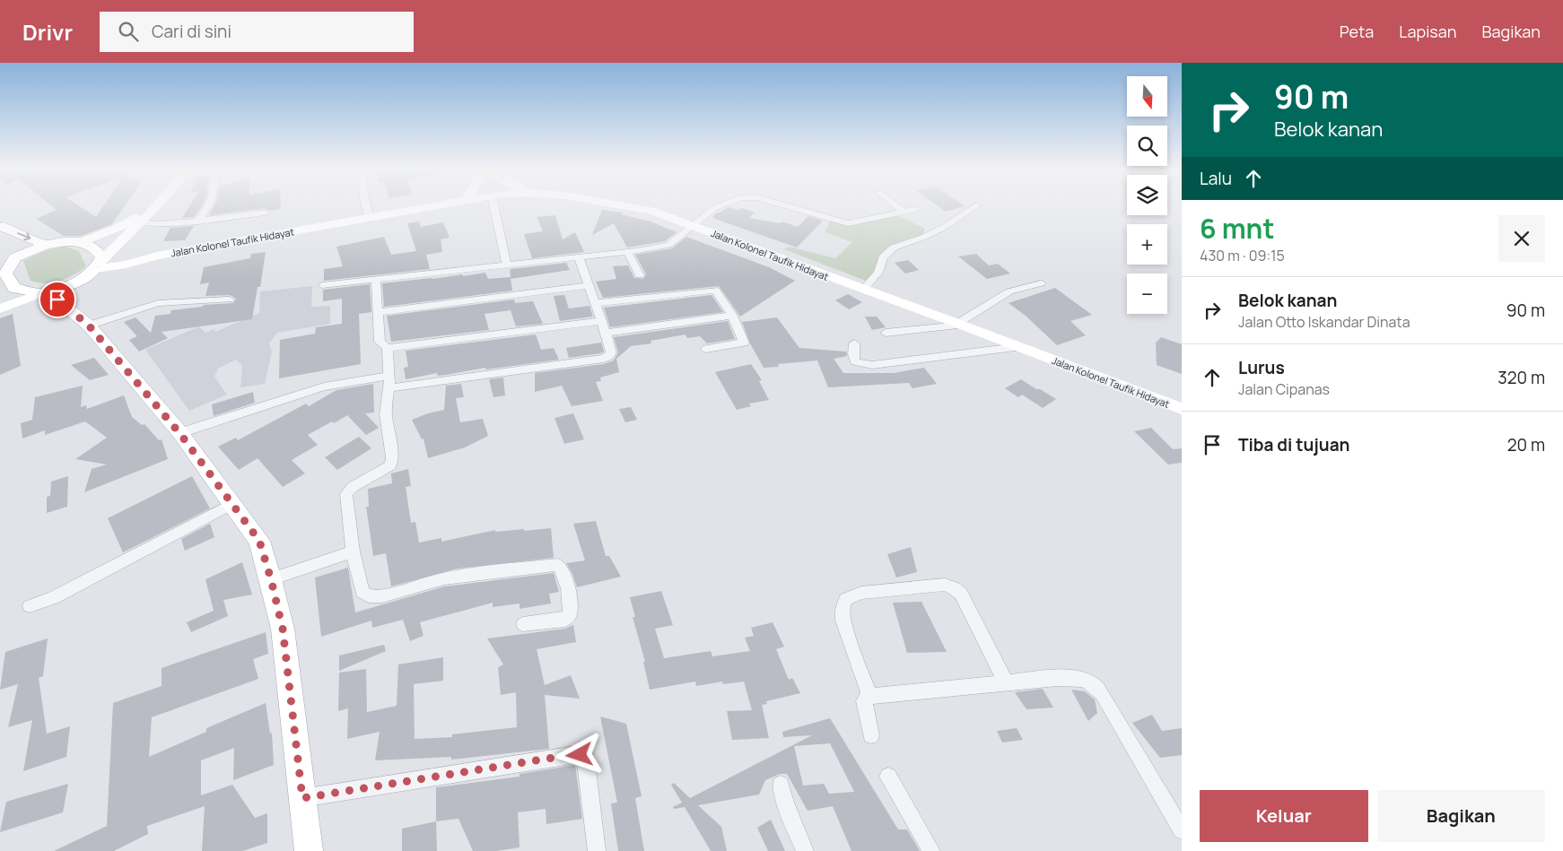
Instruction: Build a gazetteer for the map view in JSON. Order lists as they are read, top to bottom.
{
  "streets": {
    "main road": ["Jalan Kolonel Taufik Hidayat"]
  },
  "north": "bottom",
  "page": {
    "header": "Drivr",
    "search": "Cari di sini",
    "nav": ["Peta", "Lapisan", "Bagikan"],
    "turn": ["90 m", "Belok kanan"],
    "map_buttons": ["+", "−"],
    "then": "Lalu",
    "heading": ["6 mnt", "430 m · 09:15"],
    "list": [
      {
        "name": "Belok kanan",
        "note": "Jalan Otto Iskandar Dinata",
        "value": "90 m"
      },
      {
        "name": "Lurus",
        "note": "Jalan Cipanas",
        "value": "320 m"
      },
      {
        "name": "Tiba di tujuan",
        "value": "20 m"
      }
    ],
    "buttons": ["Keluar", "Bagikan"]
  }
}
